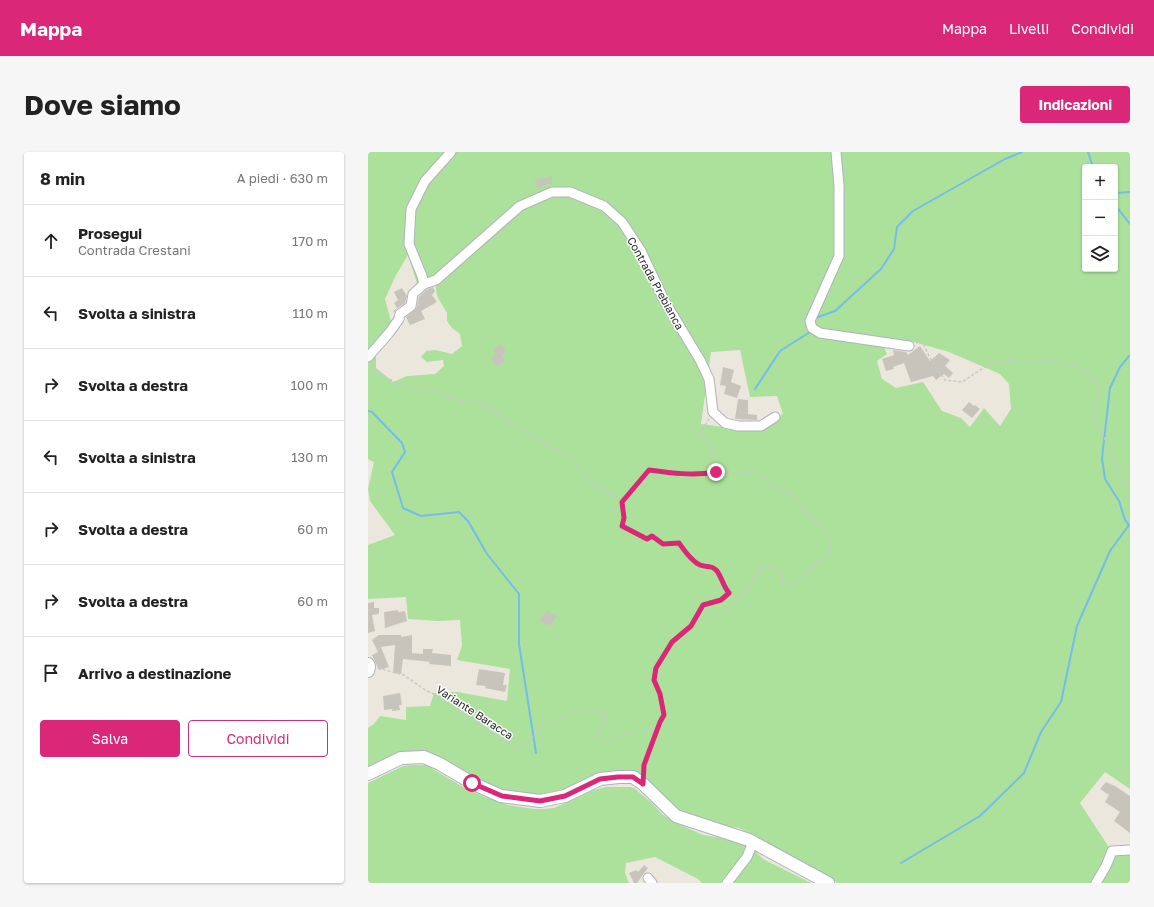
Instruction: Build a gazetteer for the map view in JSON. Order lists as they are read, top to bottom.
{
  "streets": {
    "street": ["Contrada Prebianca"],
    "path": ["Variante Baracca"]
  },
  "page": {
    "header": "Mappa",
    "nav": ["Mappa", "Livelli", "Condividi"],
    "buttons": [
      "Indicazioni",
      ["Salva", "Condividi"]
    ],
    "title": "Dove siamo",
    "heading": ["8 min", "A piedi · 630 m"],
    "map_buttons": ["+", "−"],
    "list": [
      ["Prosegui", "Contrada Crestani", "170 m"],
      ["Svolta a sinistra", "110 m"],
      ["Svolta a destra", "100 m"],
      ["Svolta a sinistra", "130 m"],
      ["Svolta a destra", "60 m"],
      ["Svolta a destra", "60 m"],
      "Arrivo a destinazione"
    ]
  }
}
